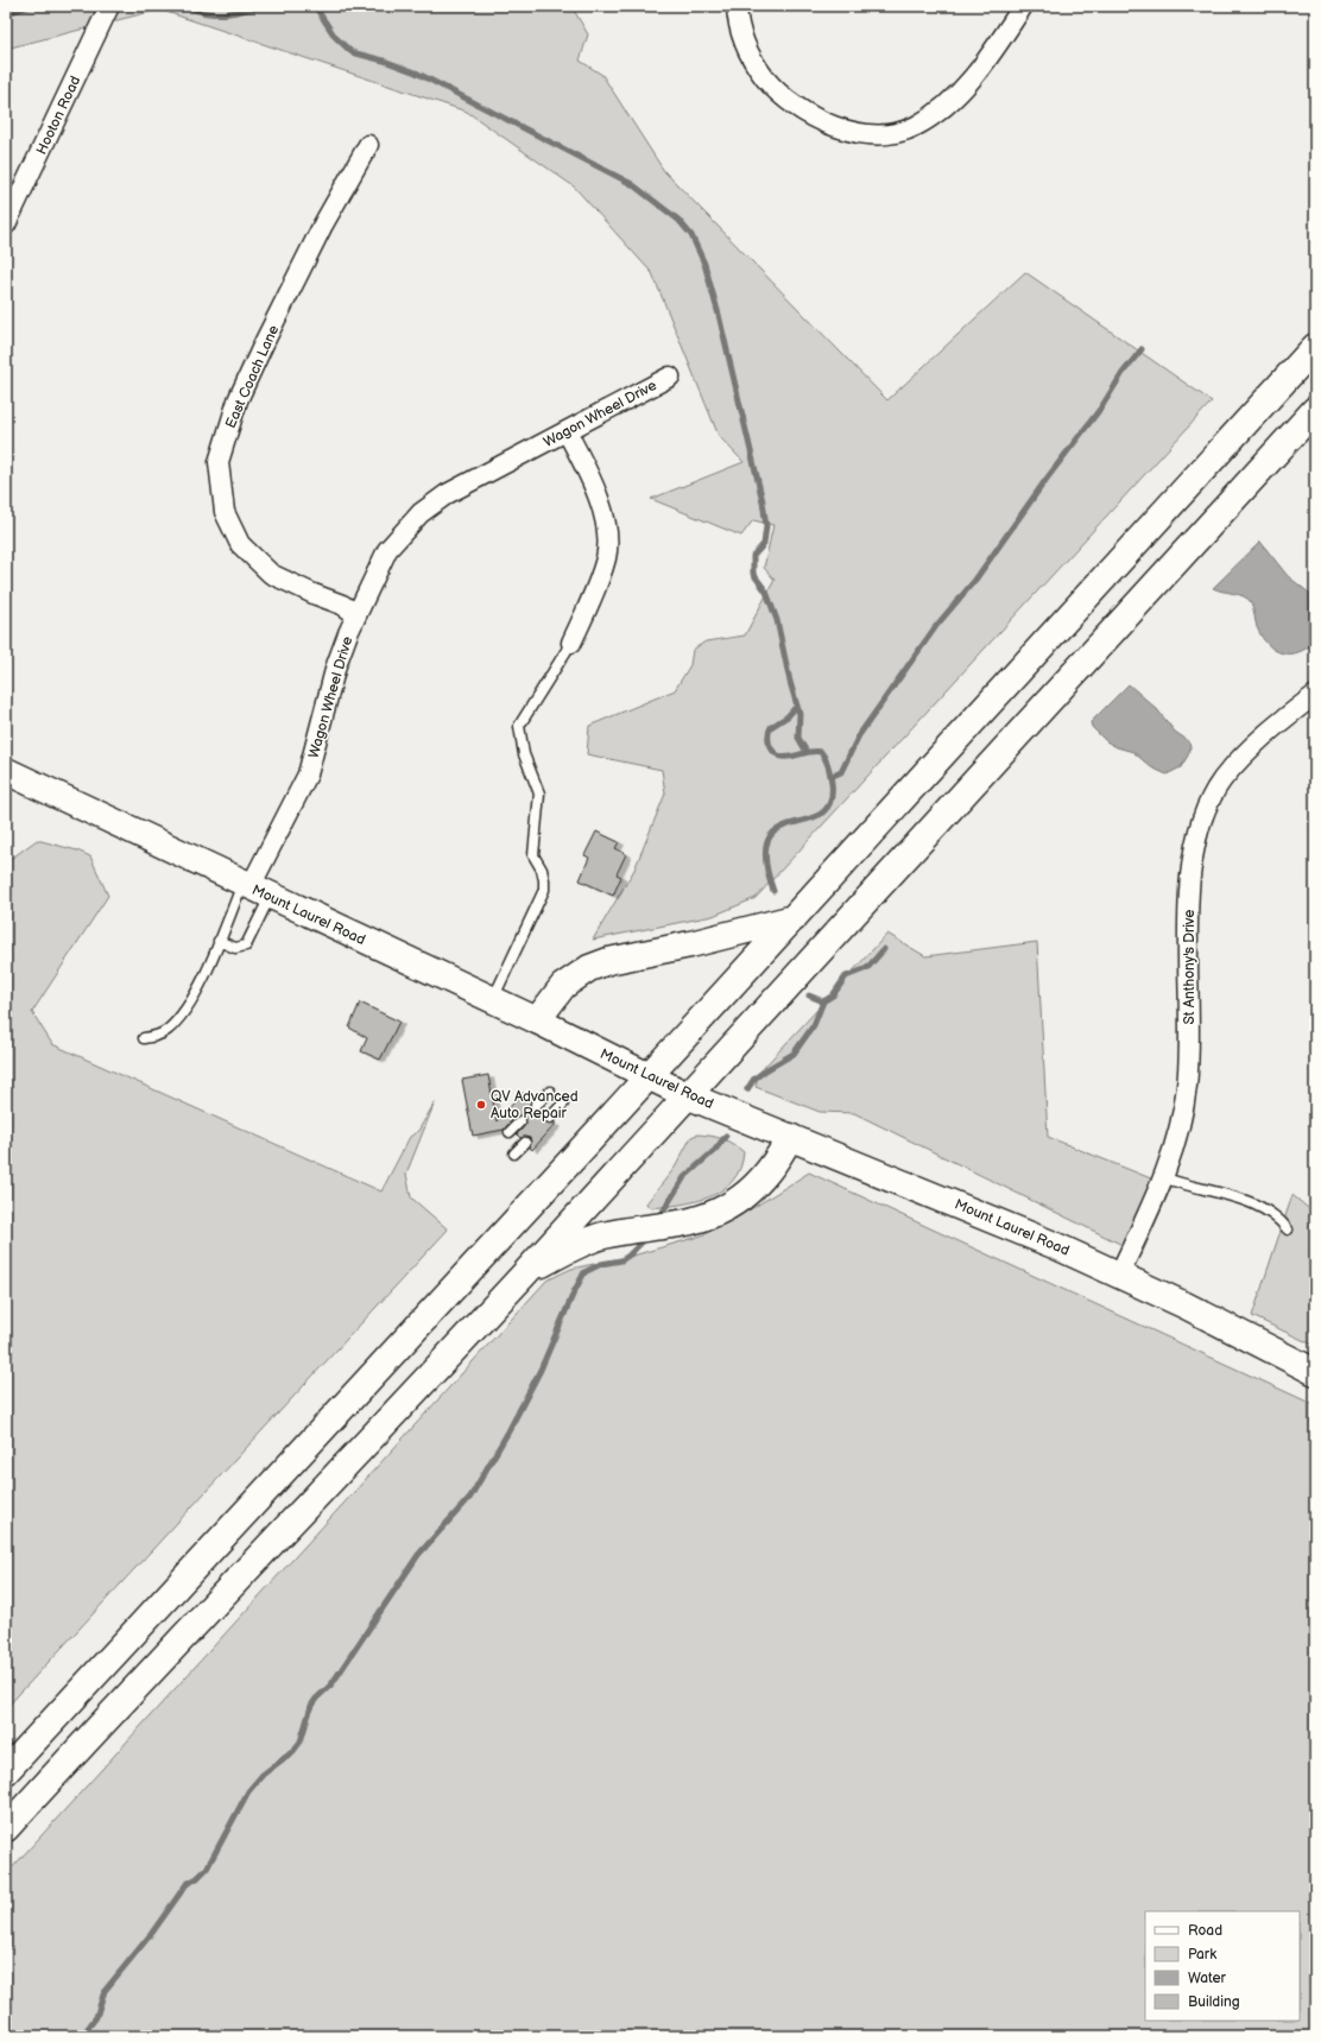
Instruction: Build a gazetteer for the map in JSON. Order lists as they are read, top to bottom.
{
  "streets": {
    "main road": ["Mount Laurel Road"],
    "street": [
      "Hooton Road",
      "East Coach Lane",
      "Wagon Wheel Drive",
      "St Anthony's Drive"
    ]
  },
  "crossings": [
    ["East Coach Lane", "Wagon Wheel Drive"],
    ["Wagon Wheel Drive", "Mount Laurel Road"],
    ["Mount Laurel Road", "St Anthony's Drive"]
  ],
  "places": ["QV Advanced Auto Repair"],
  "legend": [
    "Road",
    "Park",
    "Water",
    "Building"
  ]
}
